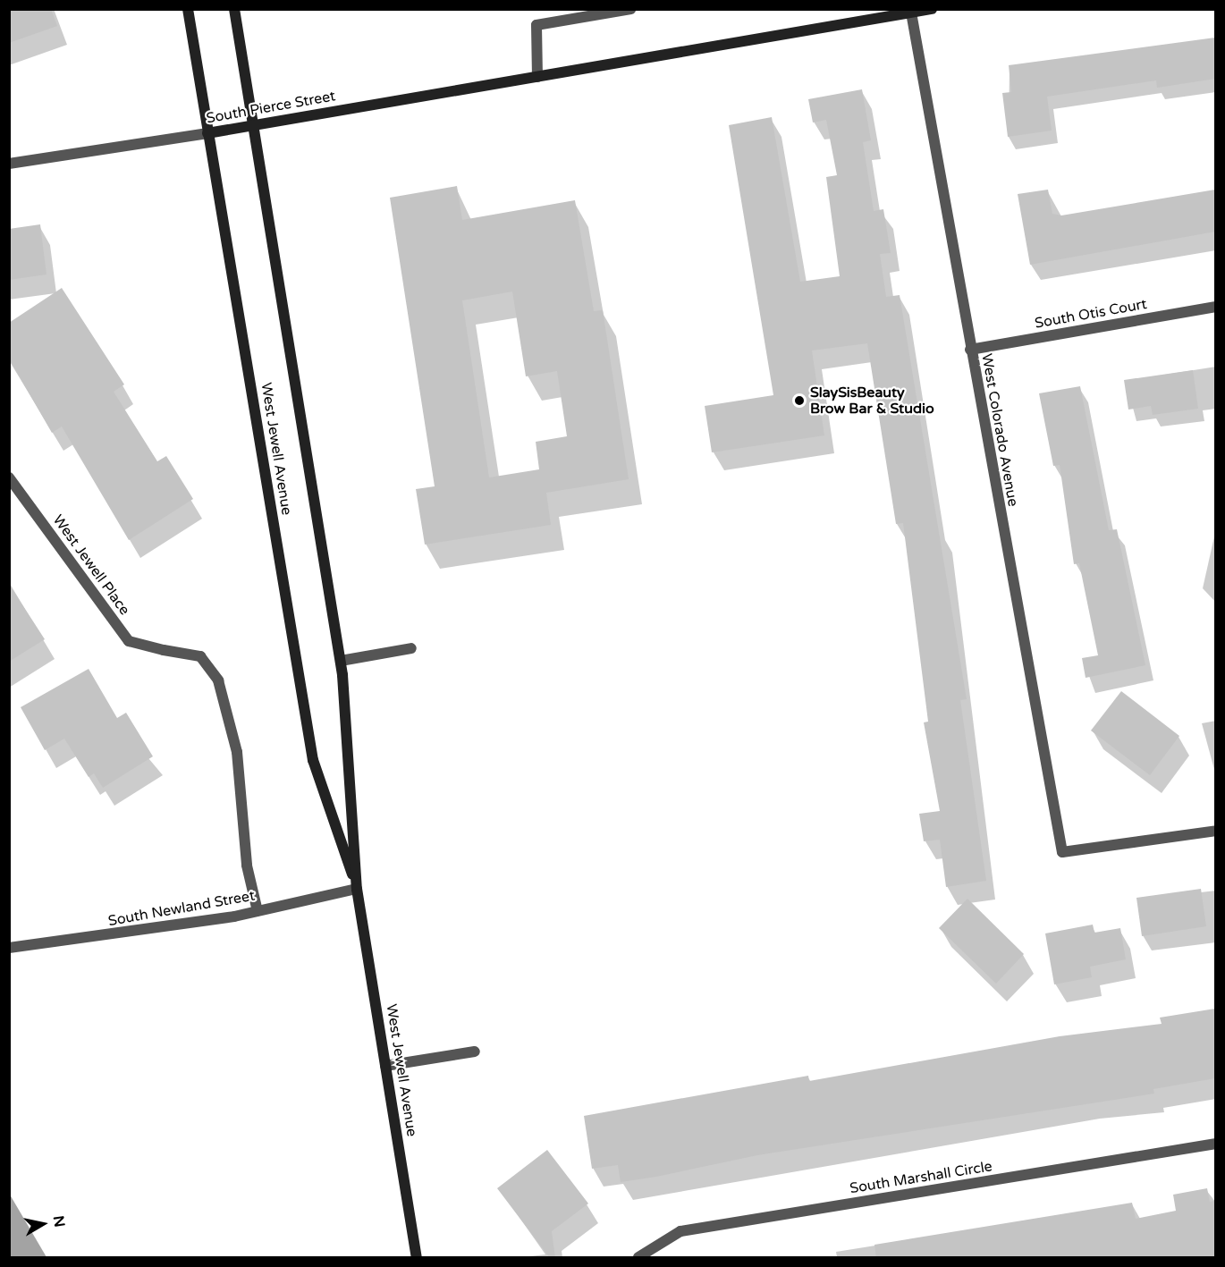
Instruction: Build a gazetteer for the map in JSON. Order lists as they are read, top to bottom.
{
  "streets": {
    "main road": ["South Pierce Street", "West Jewell Avenue"],
    "street": [
      "South Otis Court",
      "West Colorado Avenue",
      "West Jewell Place",
      "South Newland Street",
      "South Marshall Circle"
    ]
  },
  "crossings": [
    ["South Pierce Street", "West Colorado Avenue"],
    ["South Pierce Street", "West Jewell Avenue"],
    ["South Otis Court", "West Colorado Avenue"],
    ["West Jewell Avenue", "South Newland Street"],
    ["West Jewell Place", "South Newland Street"]
  ],
  "places": ["SlaySisBeauty Brow Bar & Studio"],
  "north": "right"
}
